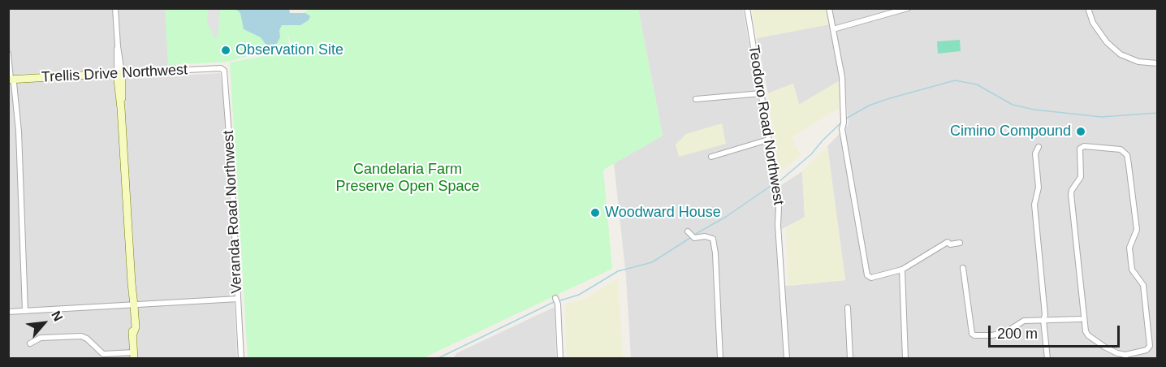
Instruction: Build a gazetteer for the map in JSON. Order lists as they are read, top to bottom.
{
  "streets": {
    "street": ["Trellis Drive Northwest", "Teodoro Road Northwest", "Veranda Road Northwest"]
  },
  "crossings": [
    ["Trellis Drive Northwest", "Veranda Road Northwest"]
  ],
  "parks": ["Candelaria Farm Preserve Open Space"],
  "places": ["Observation Site", "Cimino Compound", "Woodward House"],
  "scale_bar": "200 m",
  "north": "top right"
}
